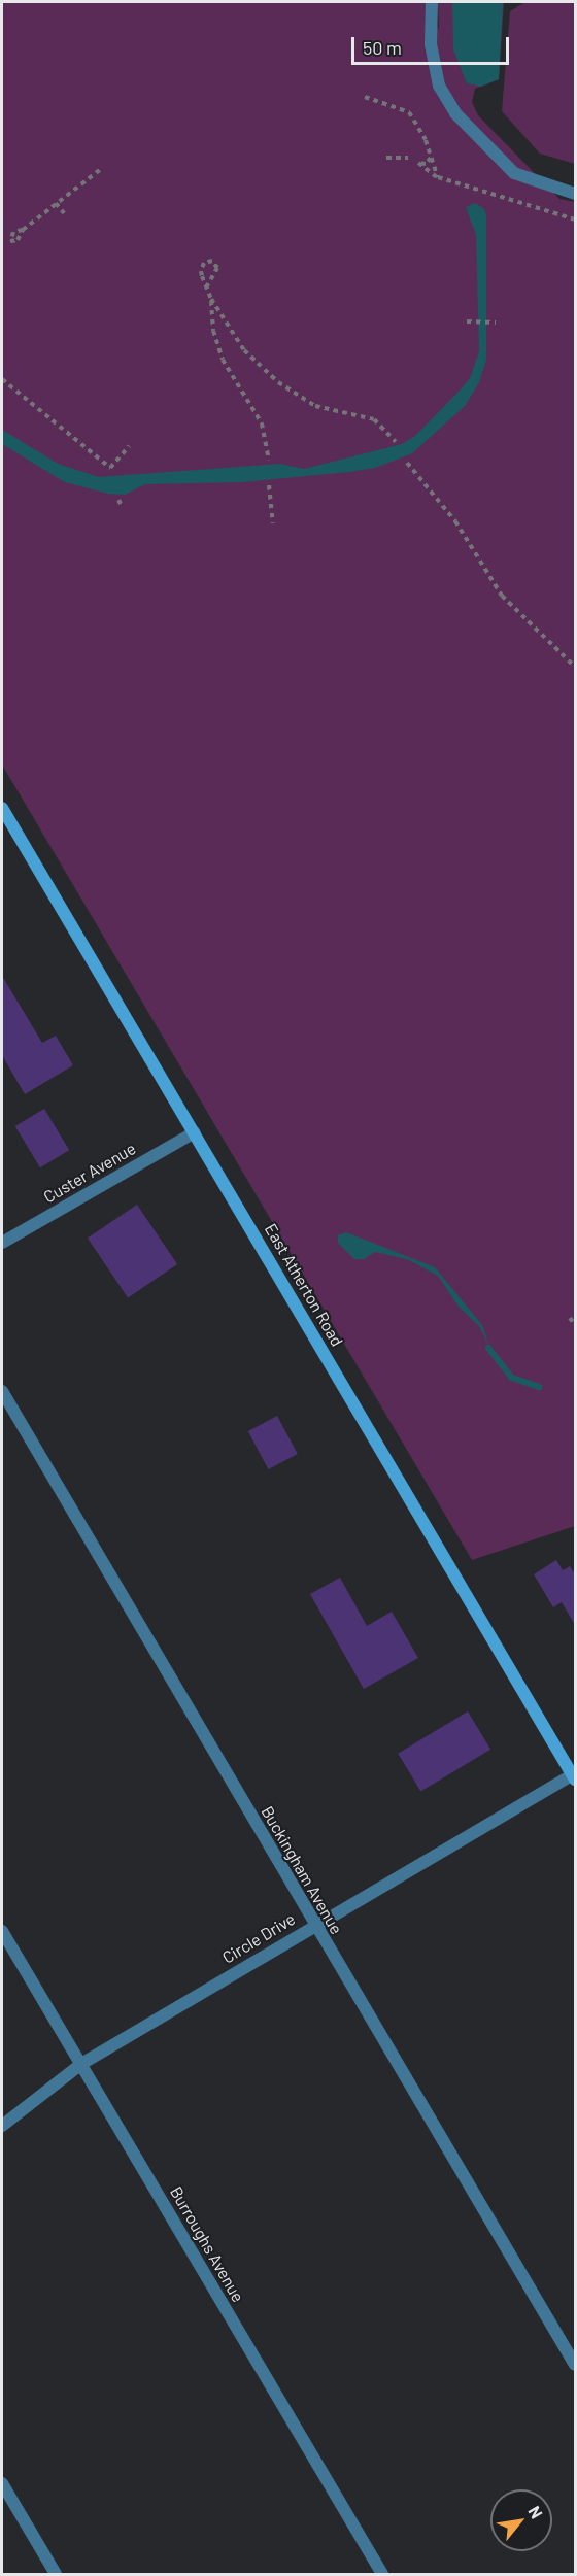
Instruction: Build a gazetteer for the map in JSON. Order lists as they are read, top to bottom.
{
  "streets": {
    "street": [
      "Custer Avenue",
      "East Atherton Road",
      "Buckingham Avenue",
      "Circle Drive",
      "Burroughs Avenue"
    ]
  },
  "crossings": [
    ["Custer Avenue", "East Atherton Road"],
    ["East Atherton Road", "Circle Drive"],
    ["Buckingham Avenue", "Circle Drive"],
    ["Circle Drive", "Burroughs Avenue"]
  ],
  "scale_bar": "50 m",
  "north": "top right"
}
